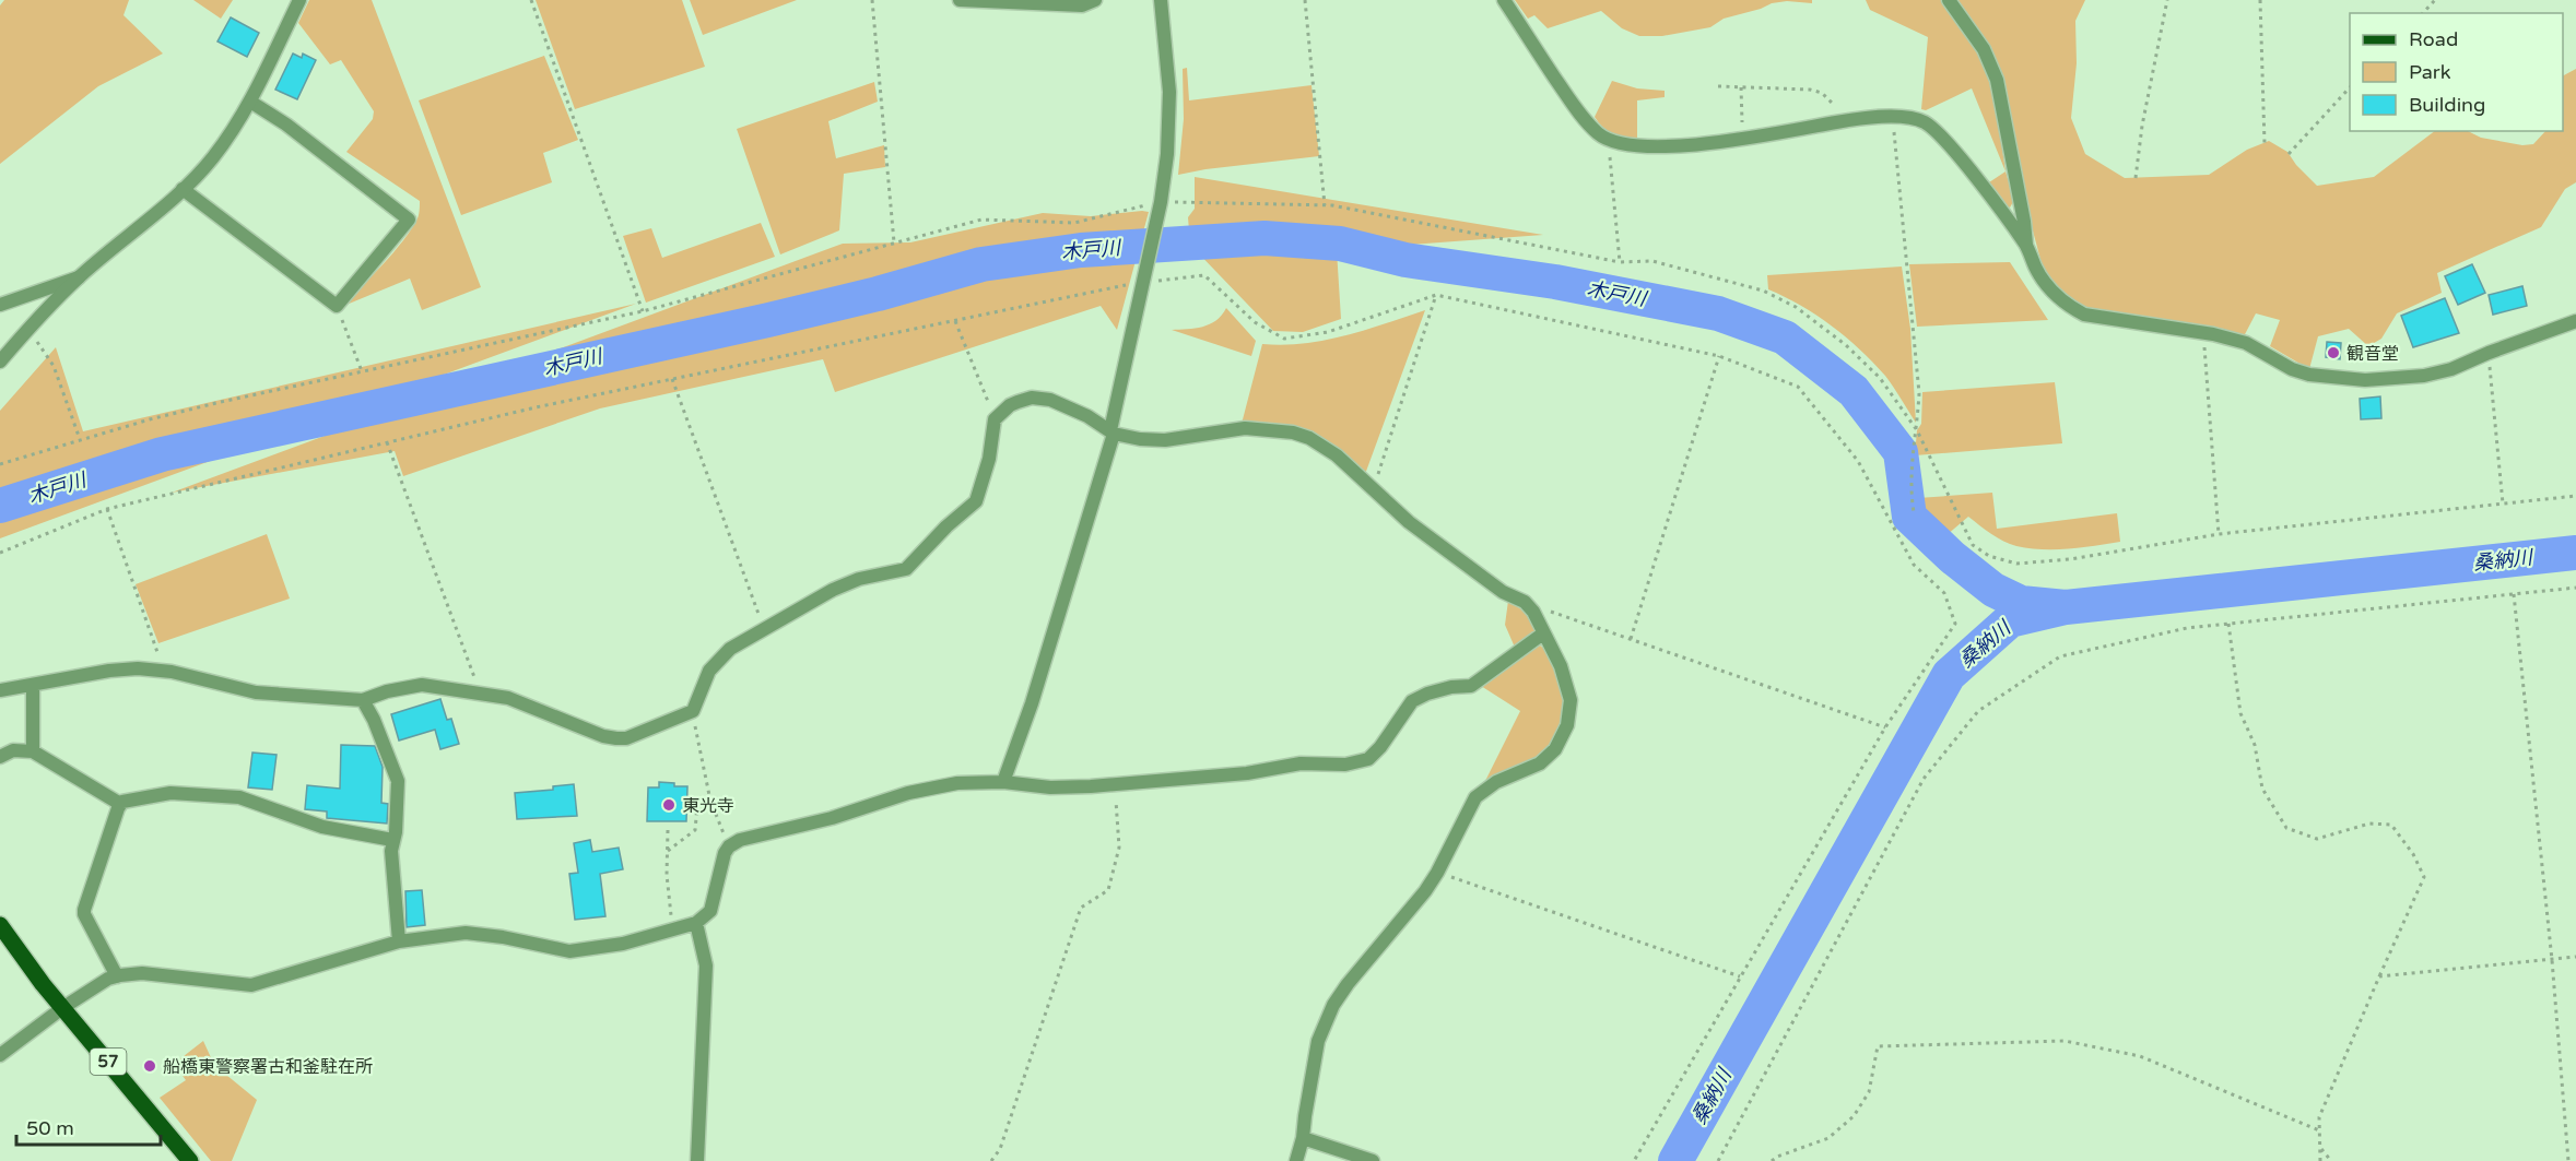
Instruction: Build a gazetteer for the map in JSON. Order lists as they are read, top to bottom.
{
  "streets": {
    "main road": ["57"]
  },
  "water": ["木戸川", "桑納川"],
  "places": ["観音堂", "東光寺", "船橋東警察署古和釜駐在所"],
  "legend": ["Road", "Park", "Building"],
  "scale_bar": "50 m"
}
